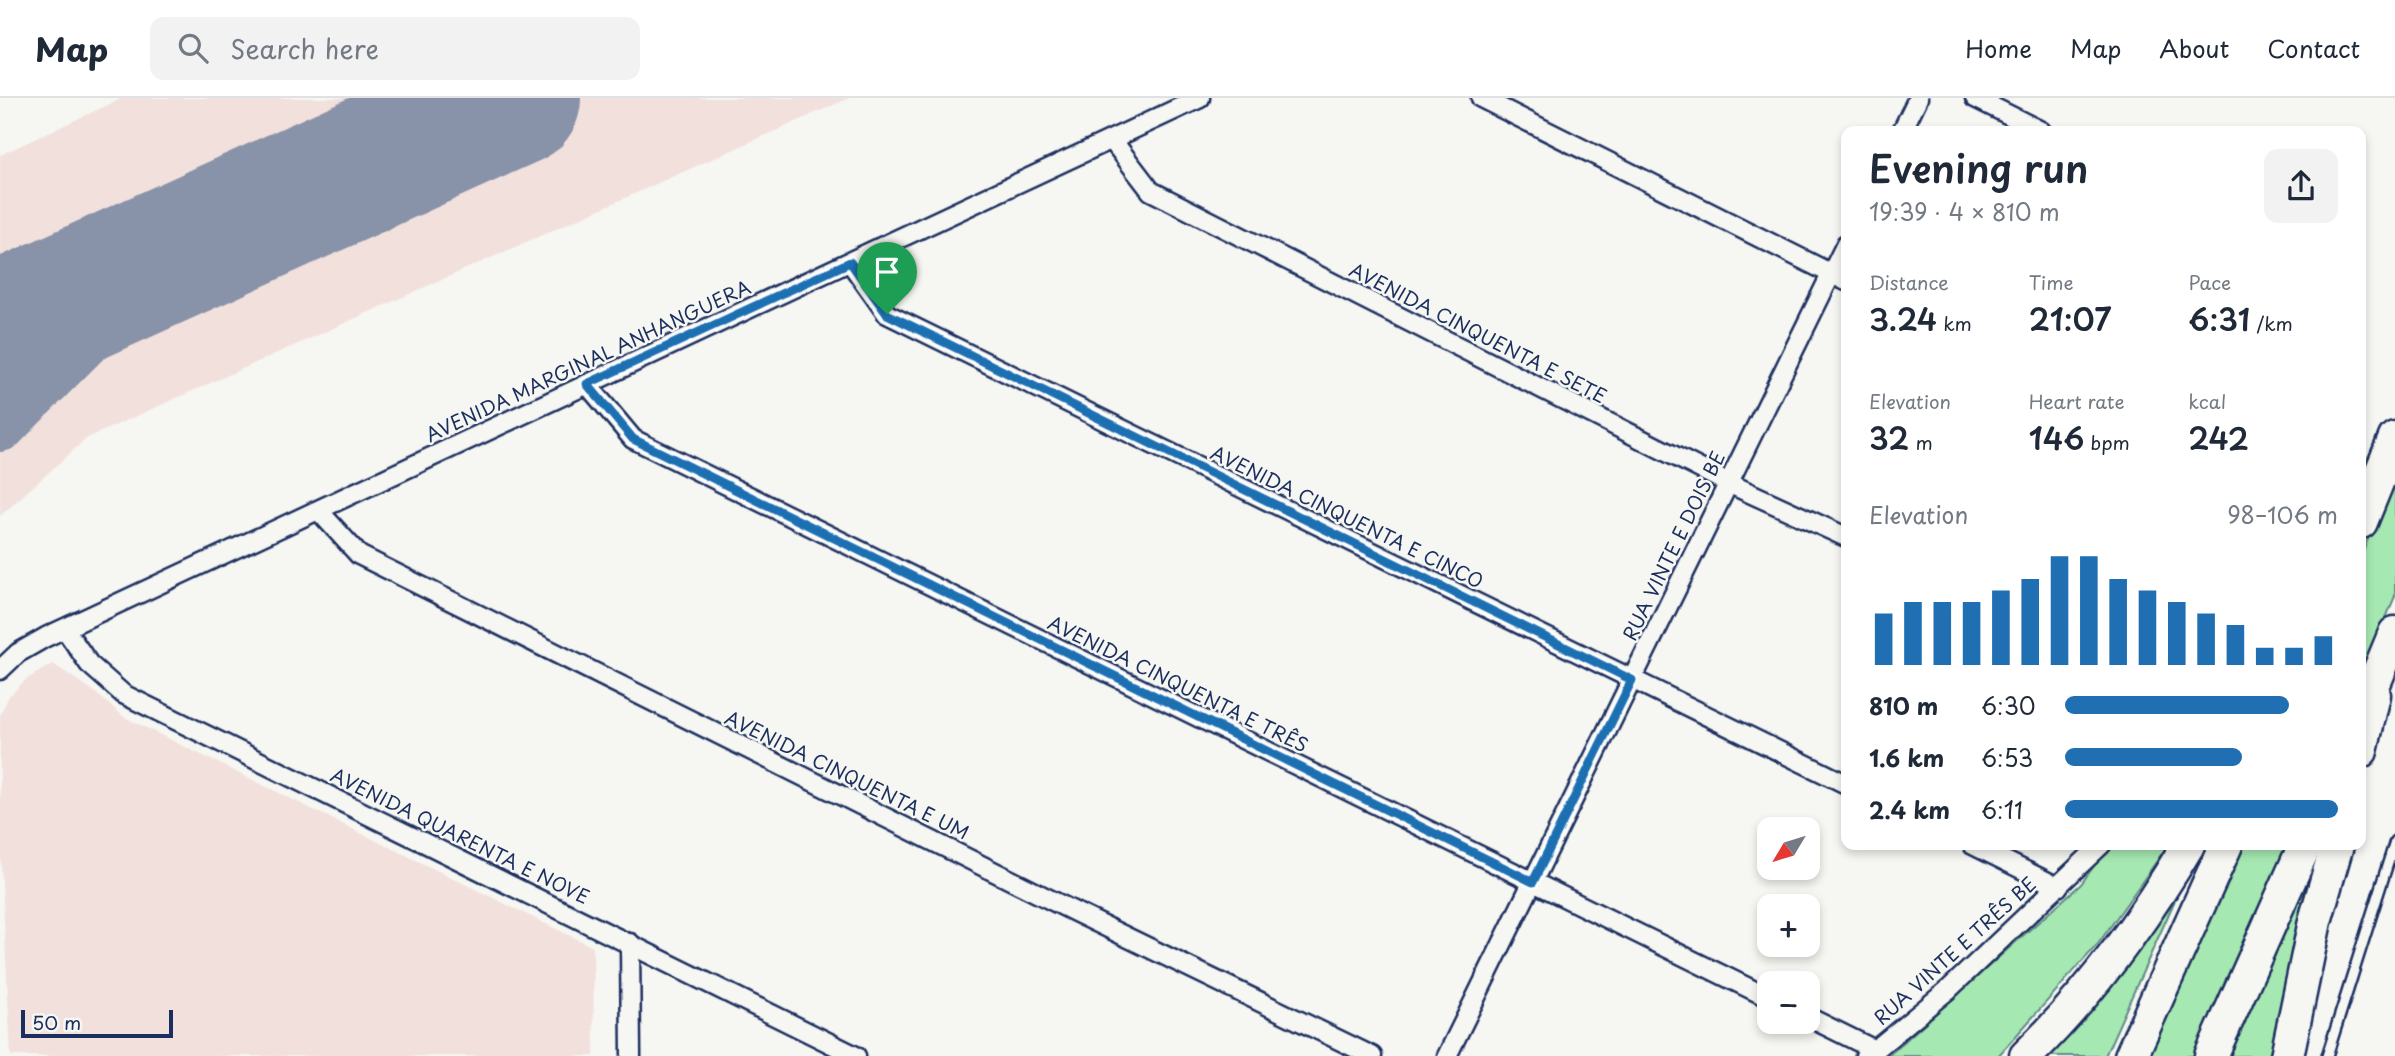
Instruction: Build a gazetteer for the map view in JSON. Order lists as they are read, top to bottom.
{
  "streets": {
    "street": [
      "AVENIDA CINQUENTA E SETE",
      "AVENIDA MARGINAL ANHANGUERA",
      "AVENIDA CINQUENTA E CINCO",
      "RUA VINTE E DOIS BE",
      "AVENIDA CINQUENTA E TRÊS",
      "AVENIDA CINQUENTA E UM",
      "AVENIDA QUARENTA E NOVE",
      "RUA VINTE E TRÊS BE"
    ]
  },
  "crossings": [
    ["AVENIDA CINQUENTA E SETE", "AVENIDA MARGINAL ANHANGUERA"],
    ["AVENIDA CINQUENTA E SETE", "RUA VINTE E DOIS BE"],
    ["AVENIDA MARGINAL ANHANGUERA", "AVENIDA CINQUENTA E CINCO"],
    ["AVENIDA MARGINAL ANHANGUERA", "AVENIDA CINQUENTA E TRÊS"],
    ["AVENIDA MARGINAL ANHANGUERA", "AVENIDA CINQUENTA E UM"],
    ["AVENIDA MARGINAL ANHANGUERA", "AVENIDA QUARENTA E NOVE"],
    ["AVENIDA CINQUENTA E CINCO", "RUA VINTE E DOIS BE"],
    ["RUA VINTE E DOIS BE", "AVENIDA CINQUENTA E TRÊS"]
  ],
  "scale_bar": "50 m",
  "north": "bottom left",
  "page": {
    "header": "Map",
    "search": "Search here",
    "nav": [
      "Home",
      "Map",
      "About",
      "Contact"
    ],
    "heading": ["Evening run", "19:39 · 4 × 810 m"],
    "stats": [
      ["Distance", "3.24 km"],
      ["Time", "21:07"],
      ["Pace", "6:31 /km"],
      ["Elevation", "32 m"],
      ["Heart rate", "146 bpm"],
      ["kcal", "242"]
    ],
    "chart": ["Elevation", "98–106 m"],
    "list": [
      {
        "name": "810 m",
        "note": "6:30"
      },
      {
        "name": "1.6 km",
        "note": "6:53"
      },
      {
        "name": "2.4 km",
        "note": "6:11"
      }
    ],
    "map_buttons": ["+", "−"],
    "scale": "50 m"
  }
}
